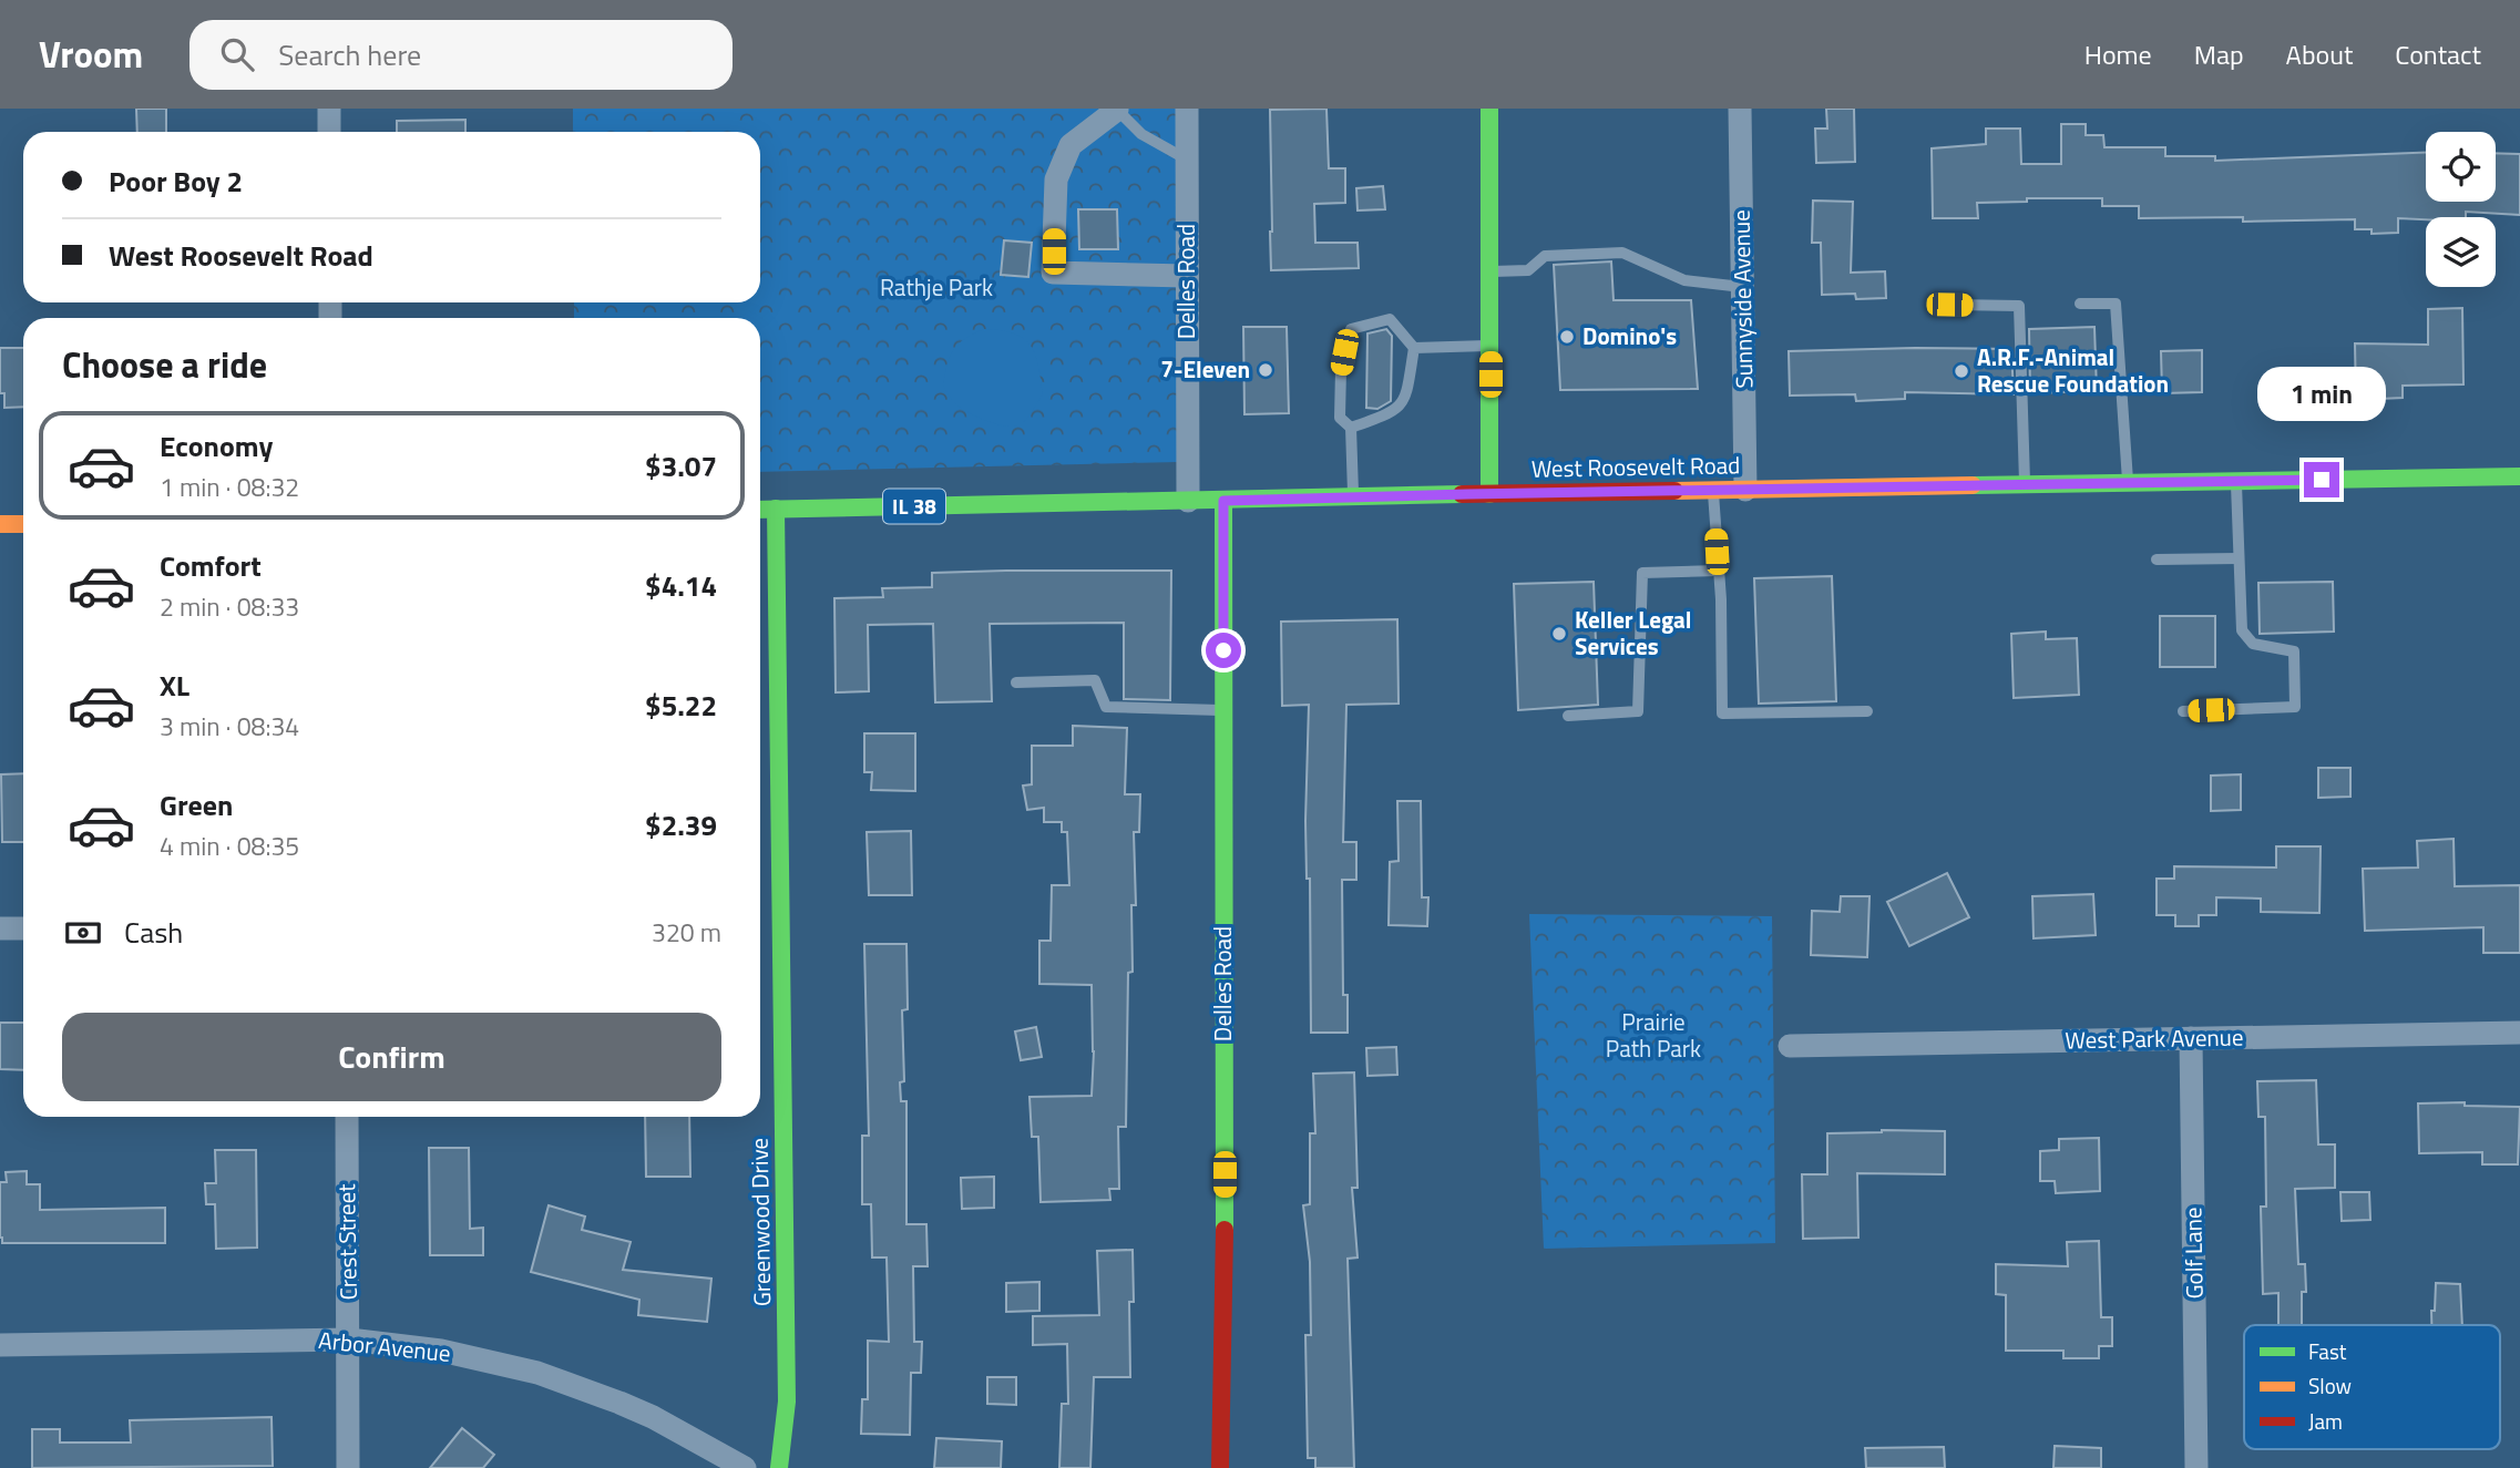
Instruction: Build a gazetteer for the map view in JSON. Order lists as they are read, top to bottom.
{
  "streets": {
    "street": [
      "Delles Road",
      "Sunnyside Avenue",
      "West Roosevelt Road",
      "IL 38",
      "West Park Avenue",
      "Greenwood Drive",
      "Crest Street",
      "Golf Lane",
      "Arbor Avenue"
    ]
  },
  "crossings": [
    ["Delles Road", "West Roosevelt Road"],
    ["Sunnyside Avenue", "West Roosevelt Road"],
    ["West Roosevelt Road", "Greenwood Drive"],
    ["West Park Avenue", "Golf Lane"],
    ["Crest Street", "Arbor Avenue"]
  ],
  "parks": ["Rathje Park", "Prairie Path Park"],
  "places": [
    "Domino's",
    "7-Eleven",
    "A.R.F.-Animal Rescue Foundation",
    "Keller Legal Services"
  ],
  "legend": ["Fast", "Slow", "Jam"],
  "page": {
    "header": "Vroom",
    "search": "Search here",
    "nav": [
      "Home",
      "Map",
      "About",
      "Contact"
    ],
    "banner": ["Poor Boy 2", "West Roosevelt Road"],
    "heading": "Choose a ride",
    "bubble": "1 min",
    "list": [
      {
        "name": "Economy",
        "note": "1 min · 08:32",
        "value": "$3.07"
      },
      {
        "name": "Comfort",
        "note": "2 min · 08:33",
        "value": "$4.14"
      },
      {
        "name": "XL",
        "note": "3 min · 08:34",
        "value": "$5.22"
      },
      {
        "name": "Green",
        "note": "4 min · 08:35",
        "value": "$2.39"
      }
    ],
    "pay": ["Cash", "320 m"],
    "buttons": "Confirm"
  }
}
